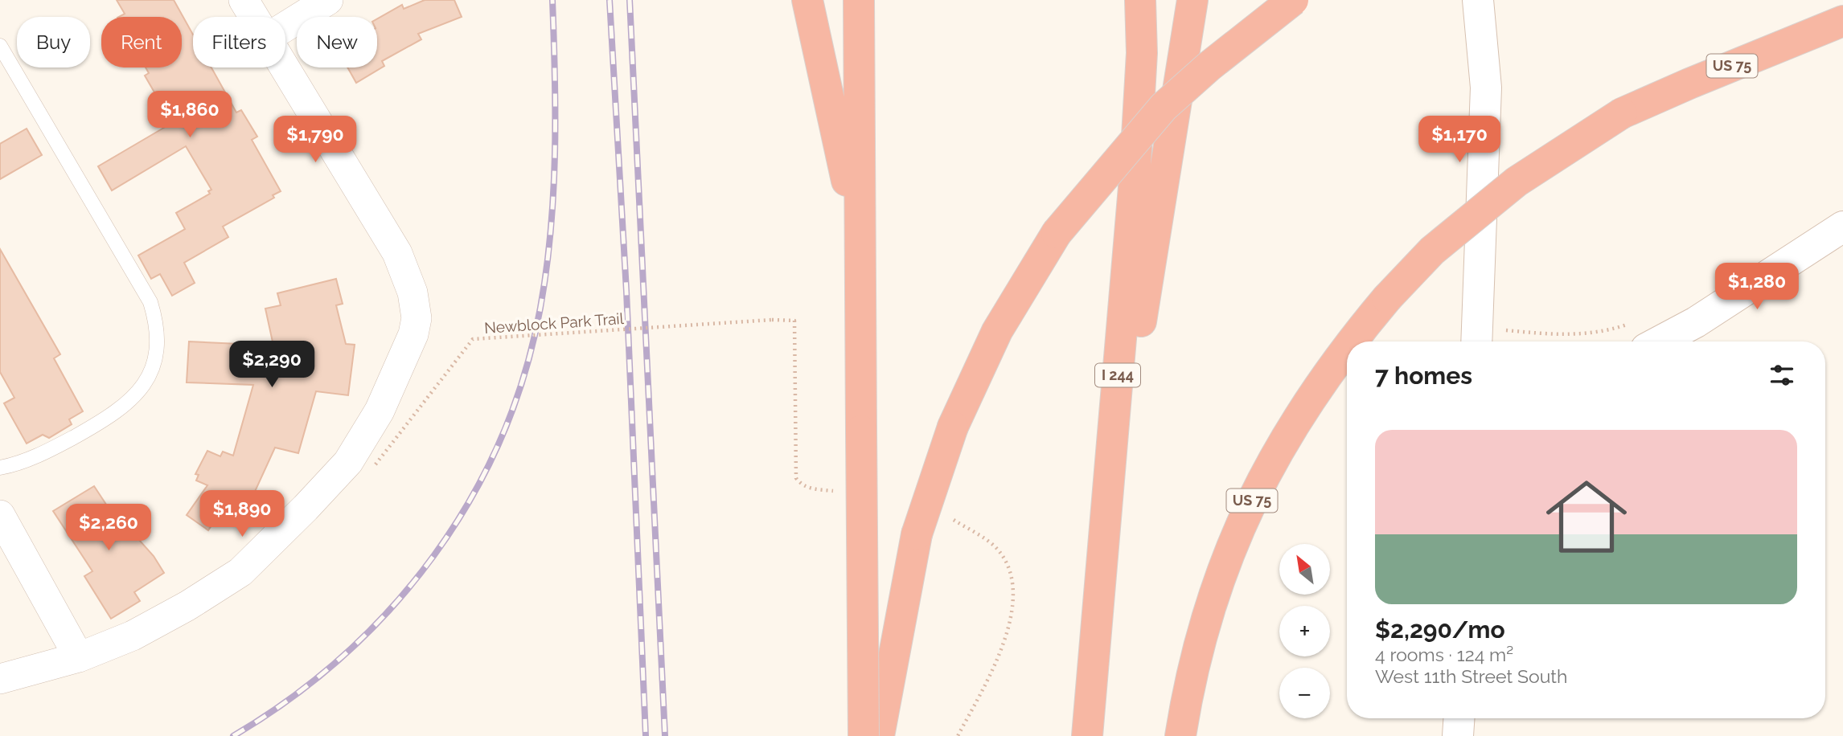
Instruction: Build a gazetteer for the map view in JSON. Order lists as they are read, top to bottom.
{
  "streets": {
    "highway": ["US 75", "I 244"],
    "path": ["Newblock Park Trail"]
  },
  "north": "top left",
  "page": {
    "chip": [
      "Buy",
      "Rent",
      "Filters",
      "New"
    ],
    "price": [
      "$1,860",
      "$1,790",
      "$1,170",
      "$1,280",
      "$2,290",
      "$1,890",
      "$2,260"
    ],
    "heading": "7 homes",
    "list": [
      {
        "name": "$2,290/mo",
        "note": "4 rooms · 124 m² · West 11th Street South"
      }
    ],
    "map_buttons": ["+", "−"]
  }
}
